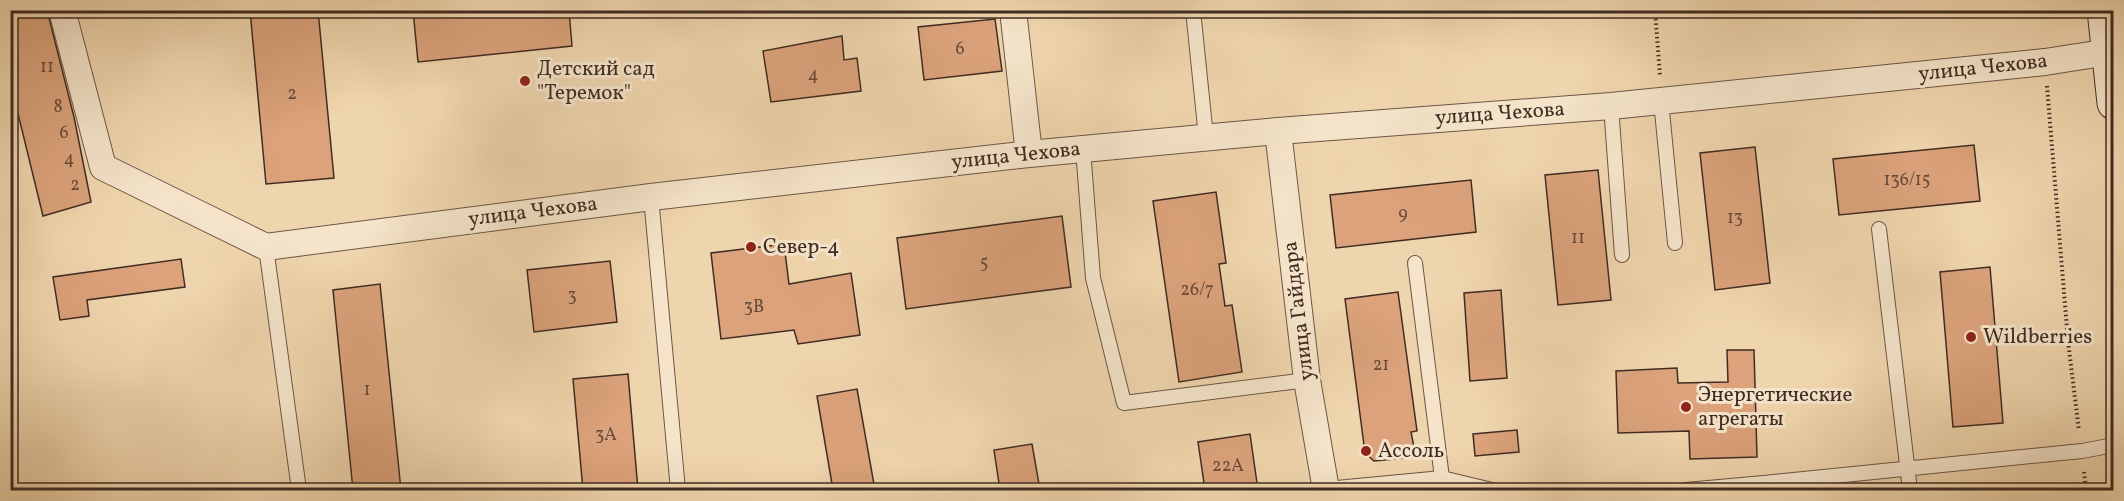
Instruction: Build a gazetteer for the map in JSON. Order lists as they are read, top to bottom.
{
  "streets": {
    "street": ["улица Чехова", "улица Гайдара"]
  },
  "crossings": [
    ["улица Чехова", "улица Гайдара"]
  ],
  "places": [
    "Детский сад \"Теремок\"",
    "Север-4",
    "Wildberries",
    "Энергетические агрегаты",
    "Ассоль"
  ],
  "house_numbers": [
    "6",
    "11",
    "4",
    "2",
    "8",
    "6",
    "4",
    "136/15",
    "2",
    "9",
    "13",
    "11",
    "5",
    "26/7",
    "3",
    "3В",
    "21",
    "1",
    "3А",
    "22А"
  ]
}
